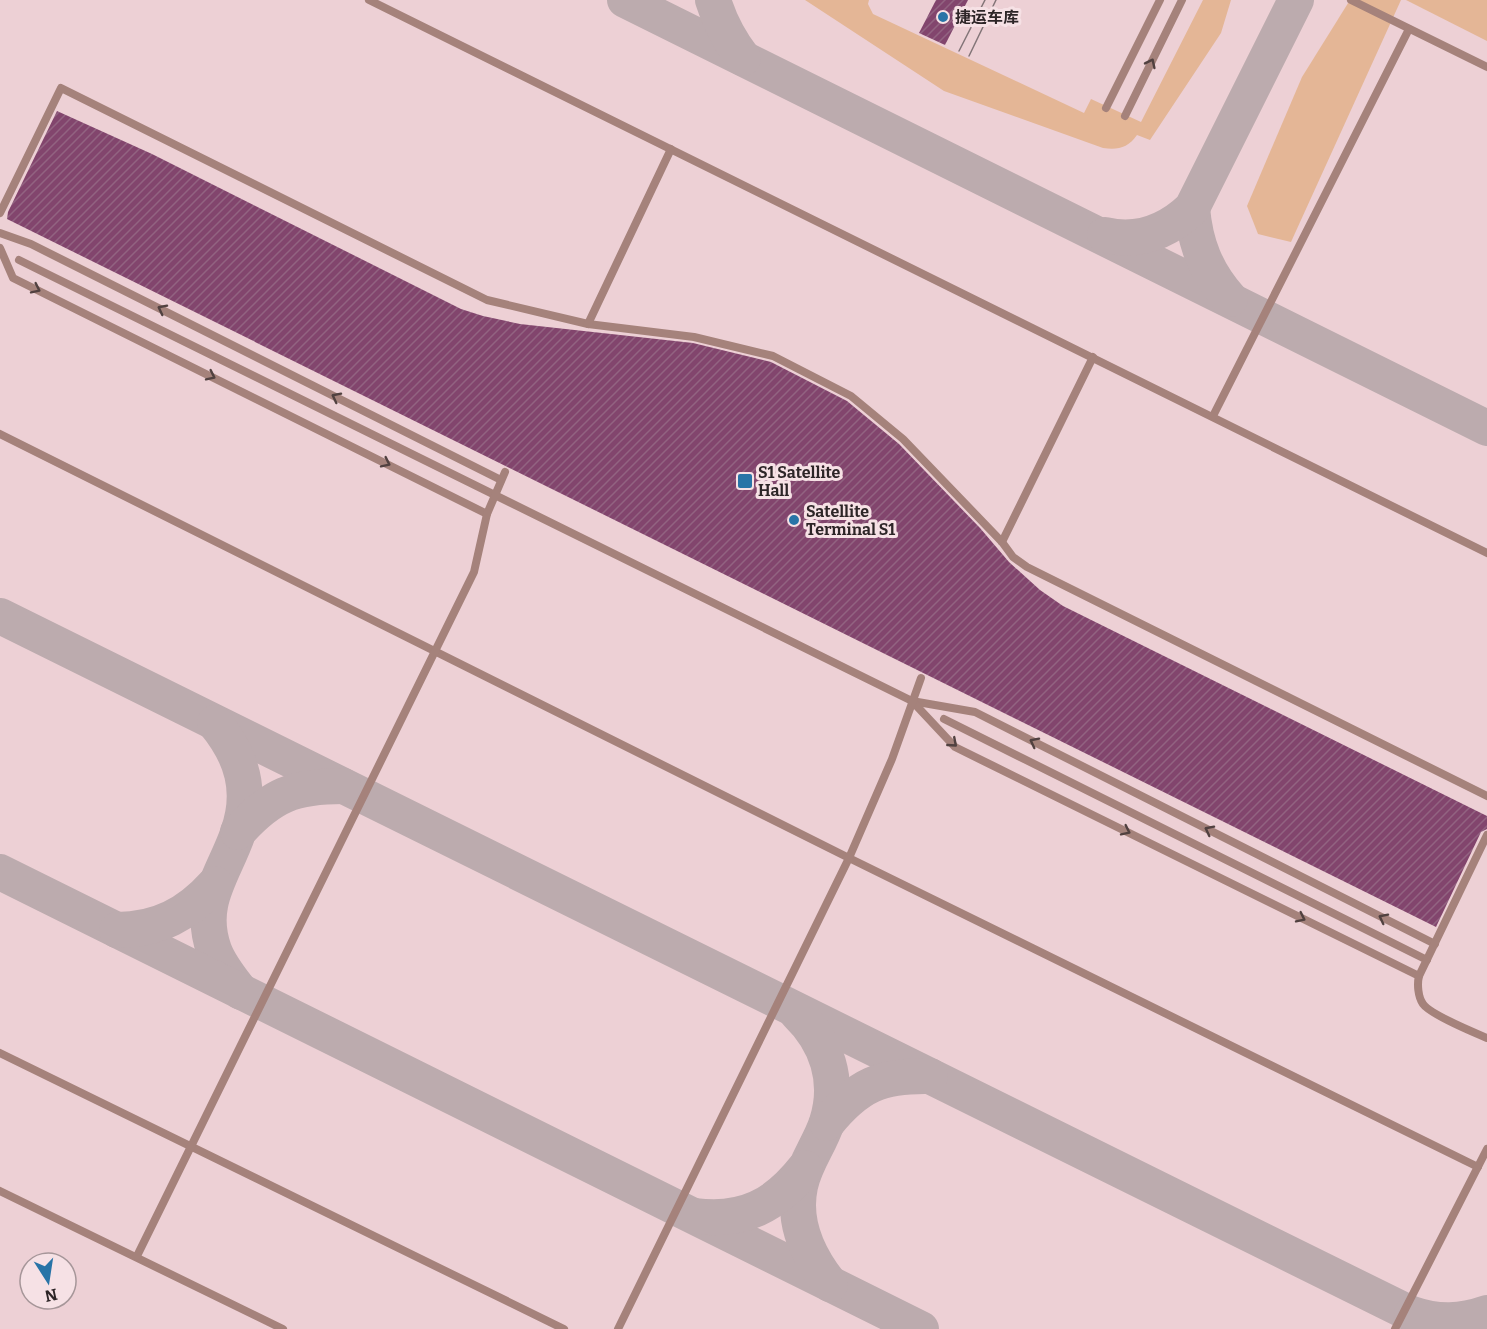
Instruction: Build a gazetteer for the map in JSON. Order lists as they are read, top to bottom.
{
  "places": {
    "other": ["捷运车库", "Satellite Terminal S1"],
    "transit": ["S1 Satellite Hall"]
  },
  "north": "bottom"
}
